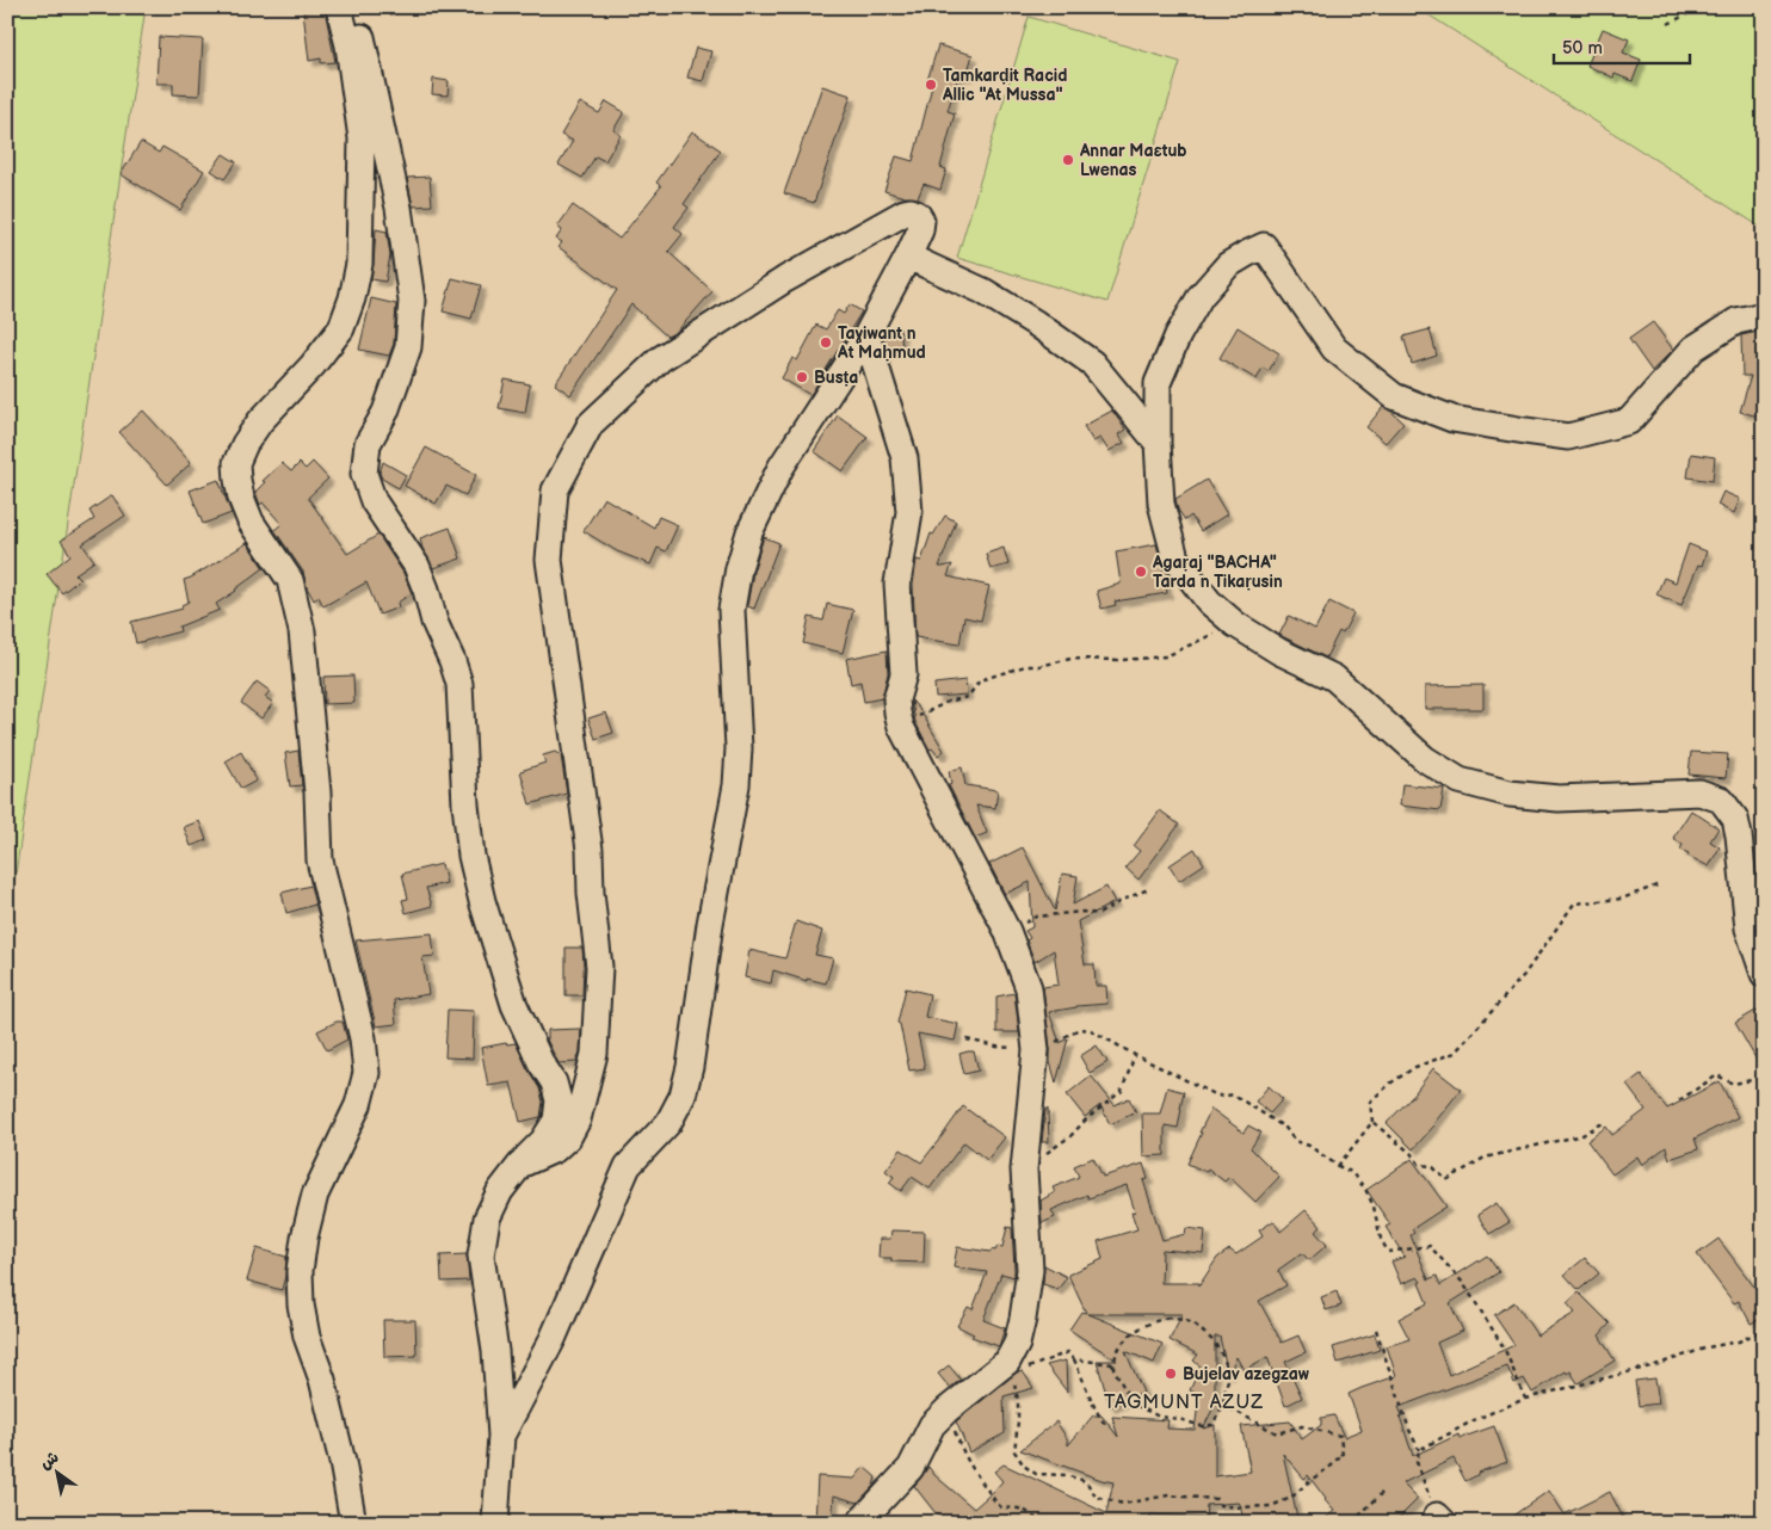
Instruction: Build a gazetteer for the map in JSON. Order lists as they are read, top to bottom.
{
  "districts": ["TAGMUNT AZUZ"],
  "places": [
    "Tamkarḍit Racid Allic \"At Mussa\"",
    "Annar Maɛtub Lwenas",
    "Taɣiwant n At Maḥmud",
    "Busṭa",
    "Agaṛaj \"BACHA\" Tarda n Tikaṛusin",
    "Bujelav azegzaw"
  ],
  "scale_bar": "50 m",
  "north": "top left"
}
